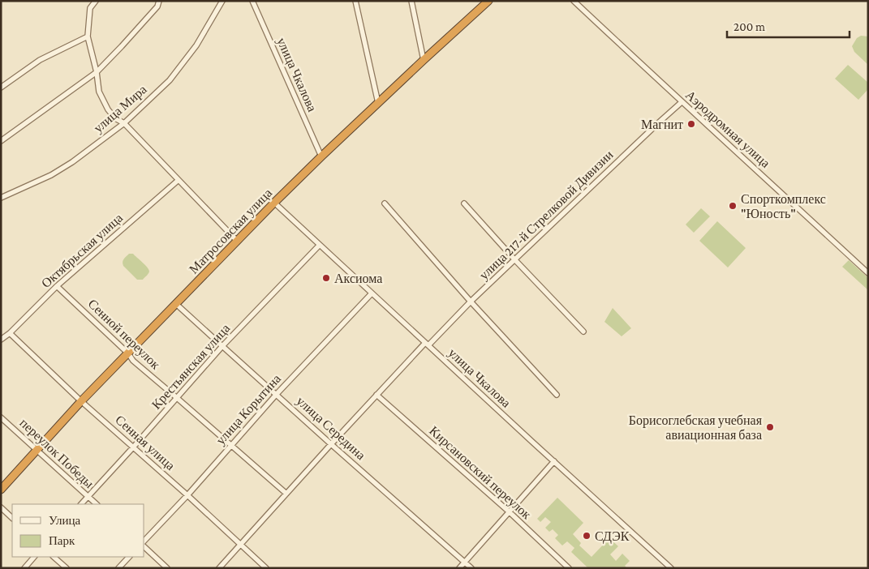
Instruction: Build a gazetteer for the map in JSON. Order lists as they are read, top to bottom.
{
  "streets": {
    "highway": ["Матросовская улица"],
    "street": [
      "улица Чкалова",
      "улица Мира",
      "Аэродромная улица",
      "улица 217-й Стрелковой Дивизии",
      "Октябрьская улица",
      "Сенной переулок",
      "Крестьянская улица",
      "улица Корытина",
      "улица Середина",
      "Сенная улица",
      "переулок Победы",
      "Кирсановский переулок"
    ]
  },
  "crossings": [
    ["улица Чкалова", "улица 217-й Стрелковой Дивизии"],
    ["улица Чкалова", "Матросовская улица"],
    ["улица Чкалова", "Крестьянская улица"],
    ["улица Чкалова", "улица Корытина"],
    ["Аэродромная улица", "улица 217-й Стрелковой Дивизии"],
    ["улица 217-й Стрелковой Дивизии", "Сенной переулок"],
    ["улица 217-й Стрелковой Дивизии", "улица Середина"],
    ["улица 217-й Стрелковой Дивизии", "Сенная улица"],
    ["улица 217-й Стрелковой Дивизии", "Кирсановский переулок"],
    ["Матросовская улица", "Сенной переулок"],
    ["Матросовская улица", "улица Середина"],
    ["Матросовская улица", "Сенная улица"],
    ["Матросовская улица", "переулок Победы"],
    ["Октябрьская улица", "Сенной переулок"],
    ["Октябрьская улица", "Сенная улица"],
    ["Сенной переулок", "Крестьянская улица"],
    ["Сенной переулок", "улица Корытина"],
    ["Крестьянская улица", "улица Середина"],
    ["Крестьянская улица", "Сенная улица"],
    ["Крестьянская улица", "переулок Победы"],
    ["улица Корытина", "улица Середина"],
    ["улица Корытина", "Сенная улица"]
  ],
  "places": [
    "Магнит",
    "Спорткомплекс \"Юность\"",
    "Аксиома",
    "Борисоглебская учебная авиационная база",
    "СДЭК"
  ],
  "legend": ["Улица", "Парк"],
  "scale_bar": "200 m"
}
